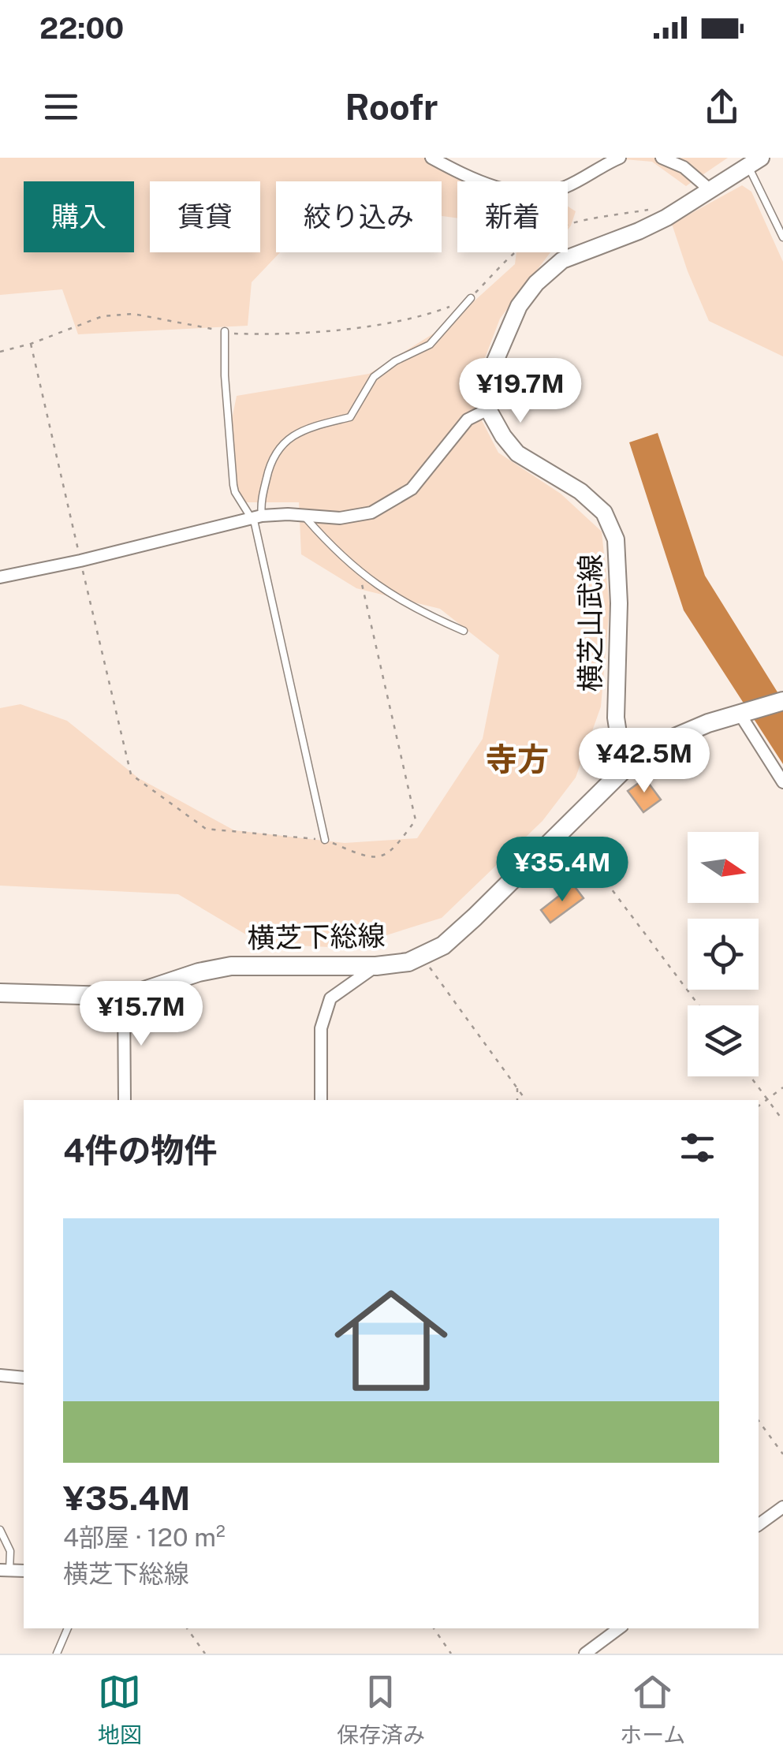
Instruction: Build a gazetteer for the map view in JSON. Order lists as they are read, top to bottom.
{
  "streets": {
    "main road": ["横芝山武線", "横芝下総線"]
  },
  "crossings": [
    ["横芝山武線", "横芝下総線"]
  ],
  "districts": ["寺方"],
  "north": "right",
  "page": {
    "status": "22:00",
    "header": "Roofr",
    "chip": [
      "購入",
      "賃貸",
      "絞り込み",
      "新着"
    ],
    "price": [
      "¥19.7M",
      "¥42.5M",
      "¥35.4M",
      "¥15.7M"
    ],
    "heading": "4件の物件",
    "list": [
      {
        "name": "¥35.4M",
        "note": "4部屋 · 120 m² · 横芝下総線"
      }
    ],
    "tabs": ["地図", "保存済み", "ホーム"]
  }
}
